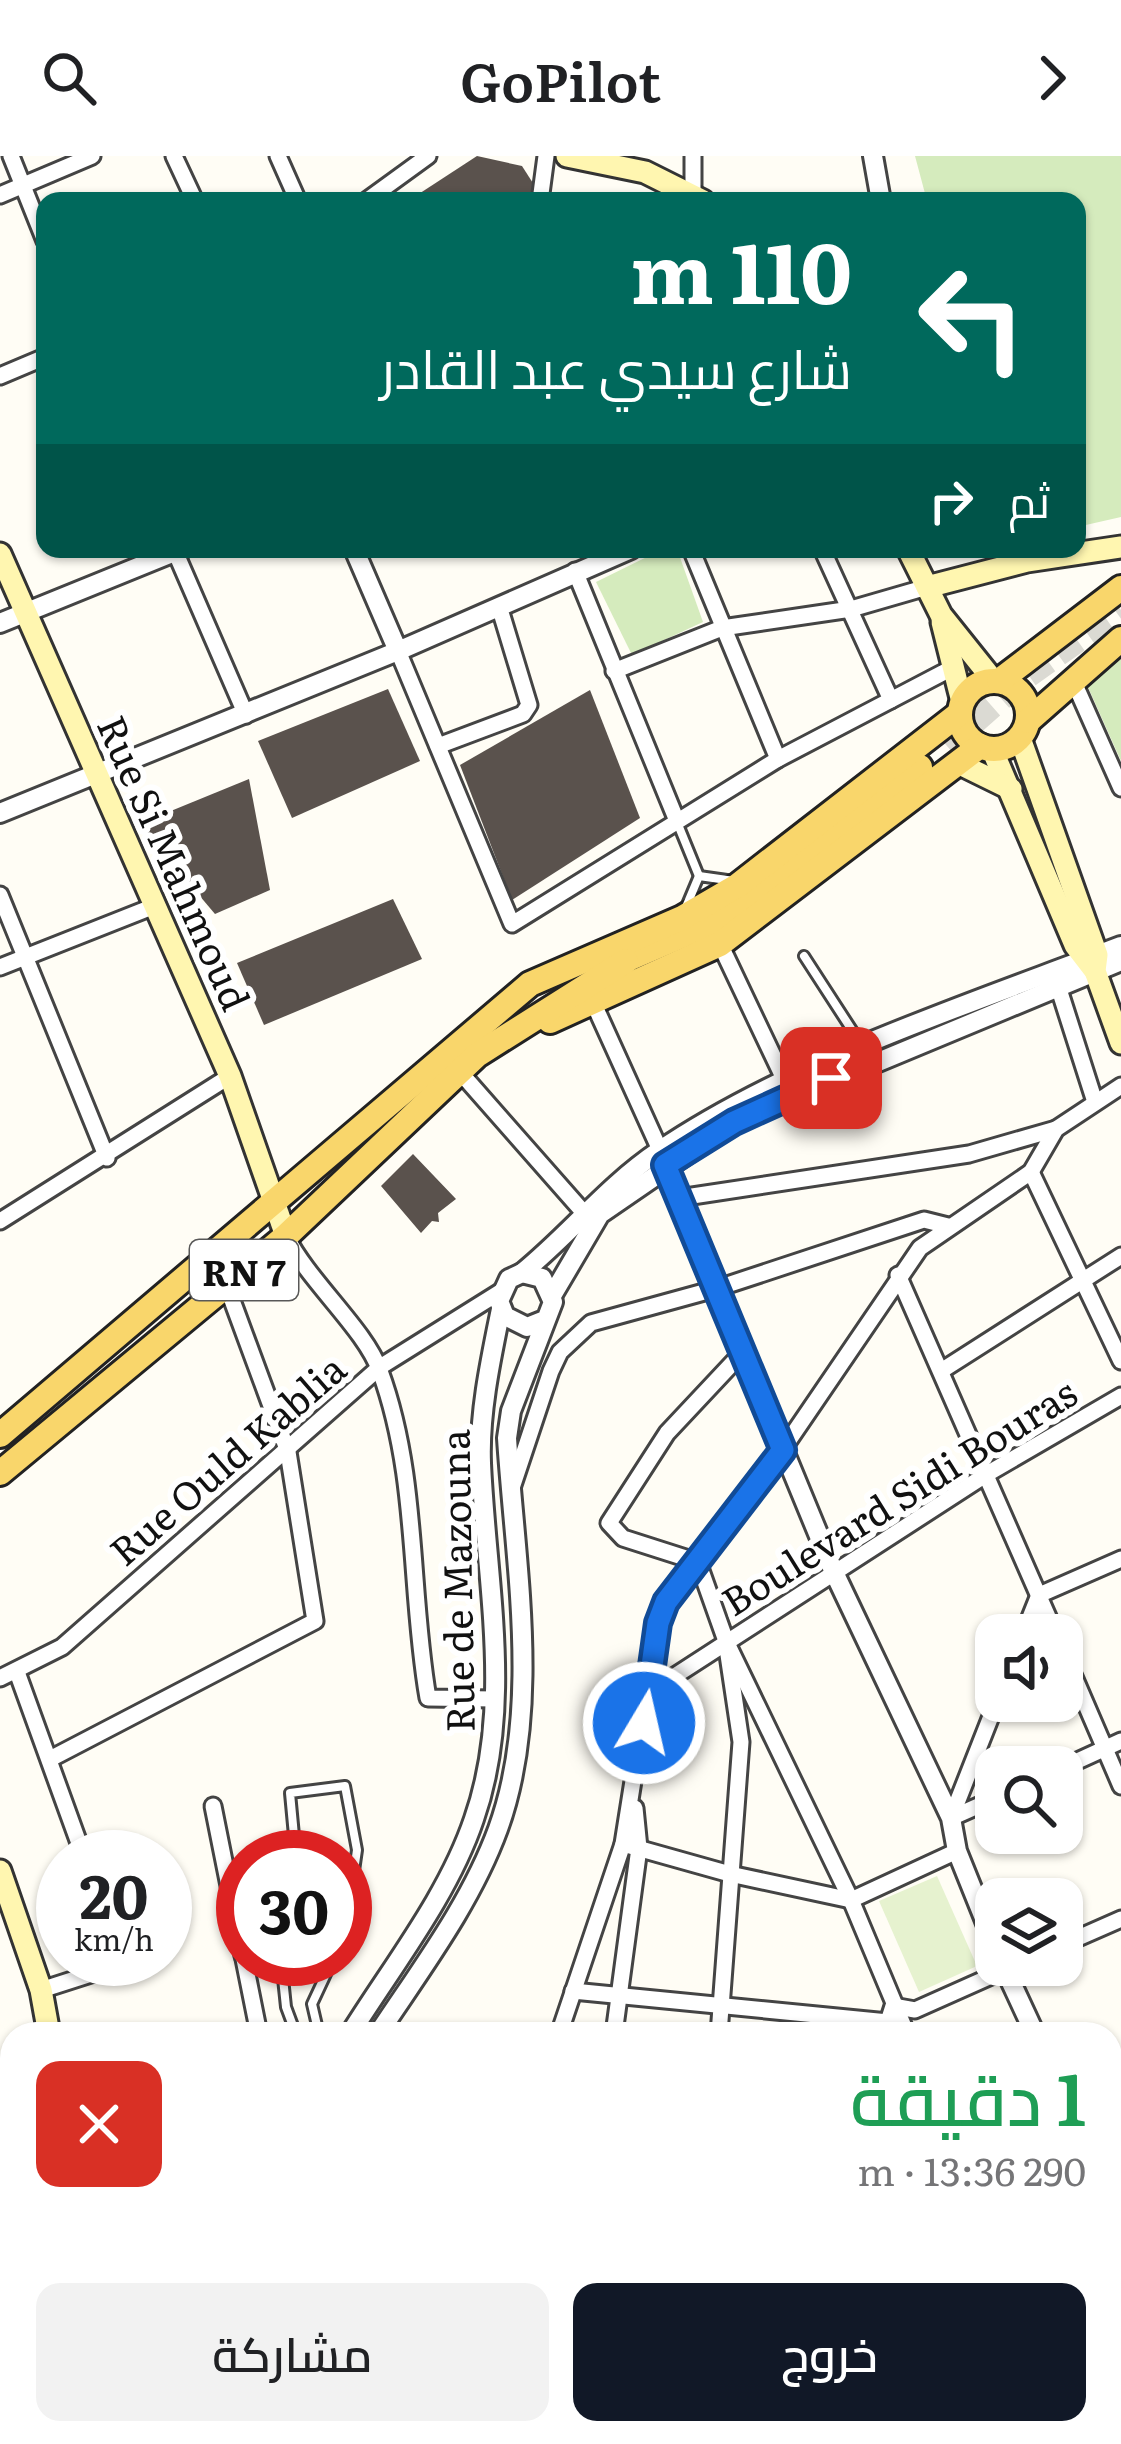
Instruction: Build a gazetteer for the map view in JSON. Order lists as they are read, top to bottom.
{
  "streets": {
    "main road": ["Rue Si Mahmoud", "RN 7"],
    "street": ["Rue Ould Kablia", "Boulevard Sidi Bouras", "Rue de Mazouna"]
  },
  "crossings": [
    ["Rue Si Mahmoud", "RN 7"],
    ["Rue Ould Kablia", "Rue de Mazouna"]
  ],
  "page": {
    "header": "GoPilot",
    "turn": ["110 m", "شارع سيدي عبد القادر"],
    "then": "ثم",
    "speed": "20 km/h",
    "limit": "30",
    "heading": ["1 دقيقة", "290 m · 13:36"],
    "buttons": ["خروج", "مشاركة"]
  }
}
